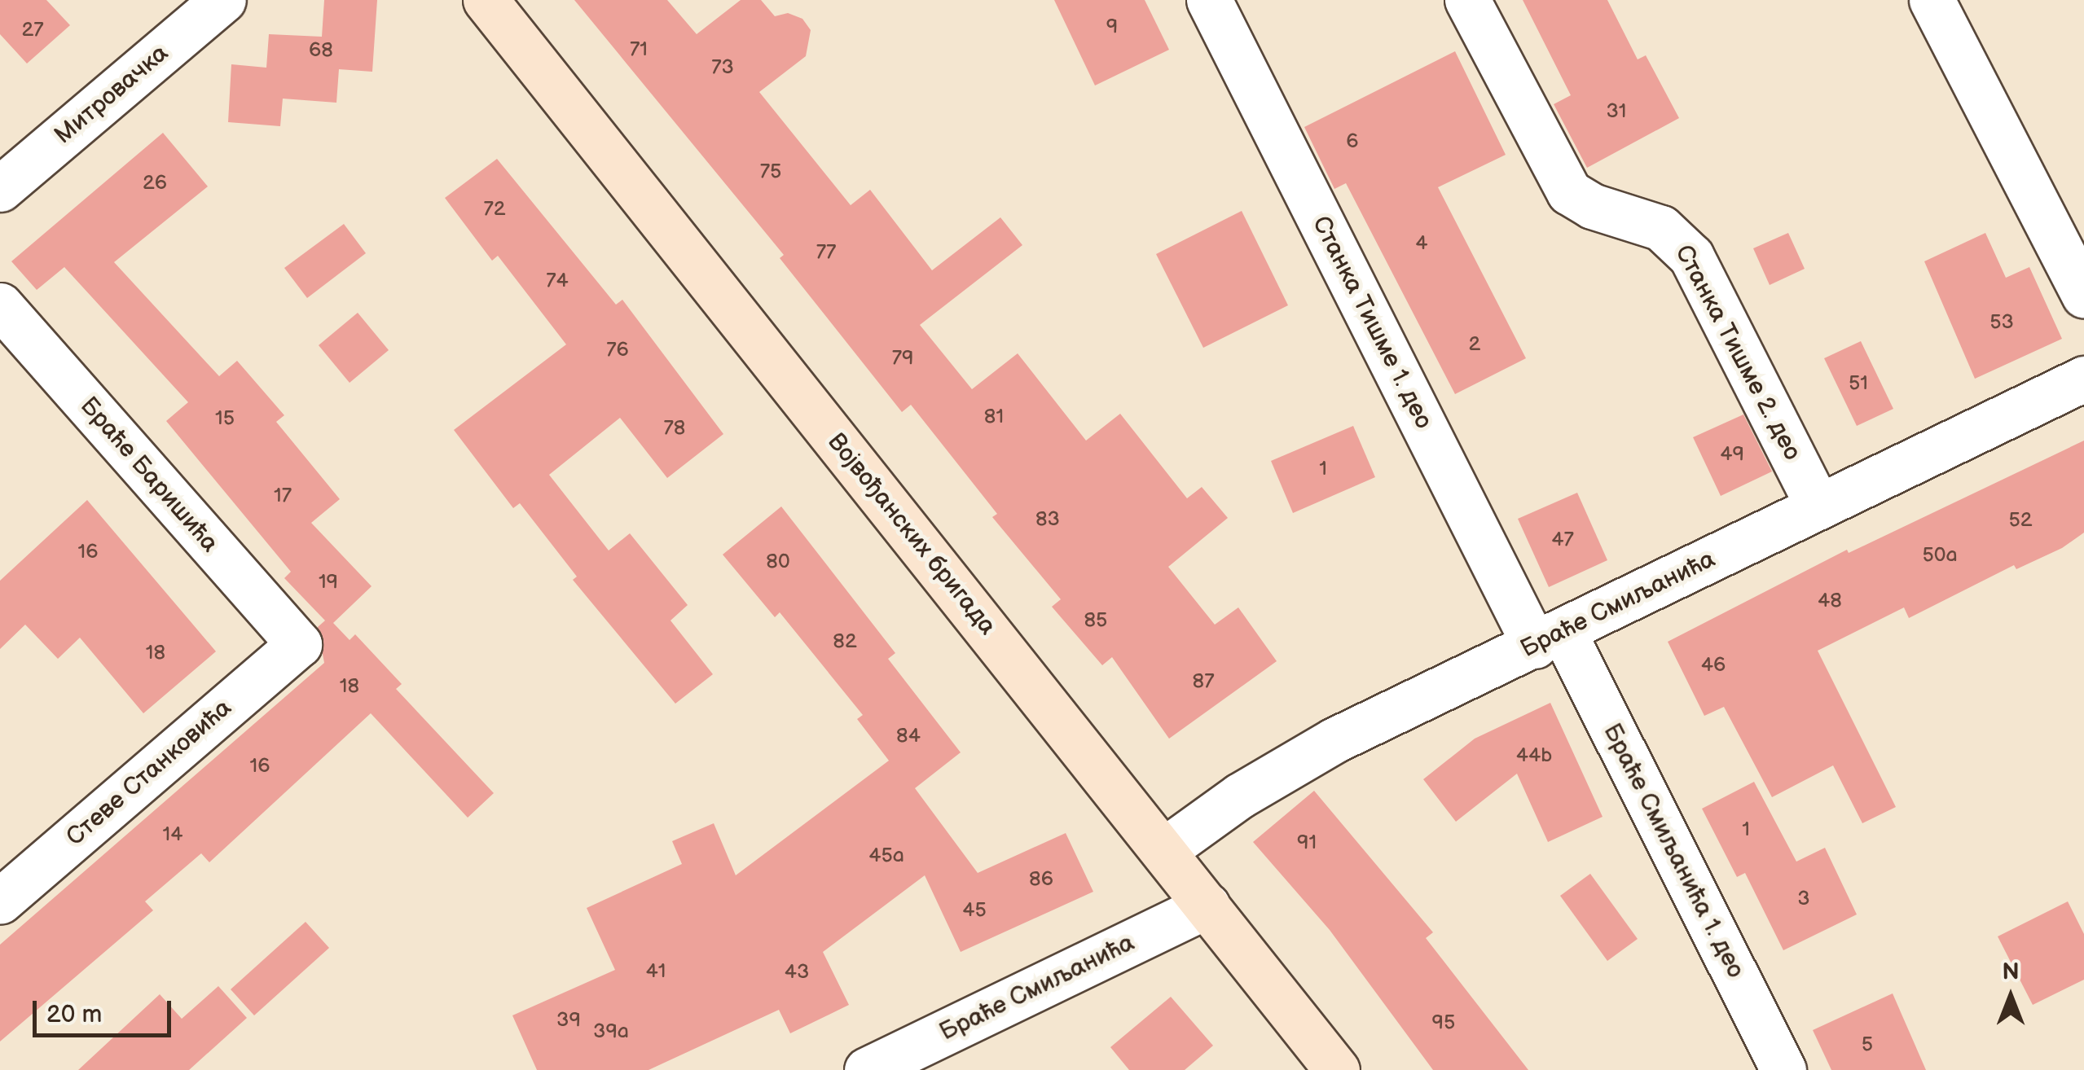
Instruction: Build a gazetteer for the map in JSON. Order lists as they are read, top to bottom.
{
  "streets": {
    "street": [
      "Митровачка",
      "Станка Тишме 1. део",
      "Станка Тишме 2. део",
      "Браће Баришића",
      "Војвођанских бригада",
      "Браће Смиљанића",
      "Стеве Станковића",
      "Браће Смиљанића 1. део"
    ]
  },
  "crossings": [
    ["Станка Тишме 1. део", "Браће Смиљанића"],
    ["Станка Тишме 1. део", "Браће Смиљанића 1. део"],
    ["Станка Тишме 2. део", "Браће Смиљанића"],
    ["Браће Баришића", "Стеве Станковића"],
    ["Војвођанских бригада", "Браће Смиљанића"],
    ["Браће Смиљанића", "Браће Смиљанића 1. део"]
  ],
  "house_numbers": [
    "9",
    "27",
    "71",
    "68",
    "73",
    "31",
    "6",
    "75",
    "26",
    "72",
    "4",
    "77",
    "74",
    "53",
    "2",
    "76",
    "79",
    "51",
    "81",
    "15",
    "78",
    "49",
    "1",
    "17",
    "83",
    "52",
    "47",
    "16",
    "50a",
    "80",
    "19",
    "48",
    "85",
    "82",
    "18",
    "46",
    "87",
    "18",
    "84",
    "44b",
    "16",
    "1",
    "14",
    "91",
    "45a",
    "86",
    "3",
    "45",
    "41",
    "43",
    "39",
    "95",
    "39a",
    "5"
  ],
  "scale_bar": "20 m",
  "north": "top"
}
